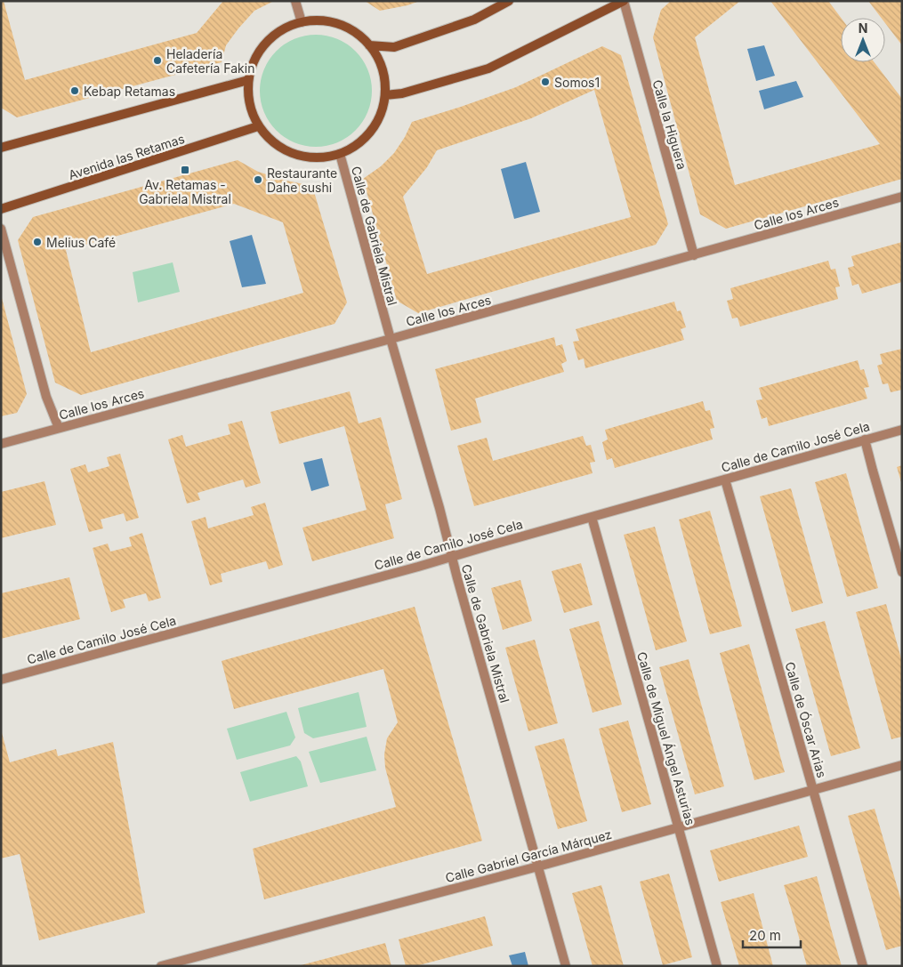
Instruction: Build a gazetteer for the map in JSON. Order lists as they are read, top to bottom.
{
  "streets": {
    "street": [
      "Calle la Higuera",
      "Avenida las Retamas",
      "Calle los Arces",
      "Calle de Gabriela Mistral",
      "Calle de Camilo José Cela",
      "Calle de Óscar Arias",
      "Calle de Miguel Ángel Asturias",
      "Calle Gabriel García Márquez"
    ]
  },
  "crossings": [
    ["Calle la Higuera", "Calle los Arces"],
    ["Avenida las Retamas", "Calle de Gabriela Mistral"],
    ["Calle los Arces", "Calle de Gabriela Mistral"],
    ["Calle de Gabriela Mistral", "Calle de Camilo José Cela"],
    ["Calle de Gabriela Mistral", "Calle Gabriel García Márquez"],
    ["Calle de Camilo José Cela", "Calle de Óscar Arias"],
    ["Calle de Camilo José Cela", "Calle de Miguel Ángel Asturias"],
    ["Calle de Óscar Arias", "Calle Gabriel García Márquez"],
    ["Calle de Miguel Ángel Asturias", "Calle Gabriel García Márquez"]
  ],
  "places": {
    "other": [
      "Heladería Cafetería Fakin",
      "Somos1",
      "Kebap Retamas",
      "Restaurante Dahe sushi",
      "Melius Café"
    ],
    "transit": ["Av. Retamas - Gabriela Mistral"]
  },
  "scale_bar": "20 m",
  "north": "top"
}
